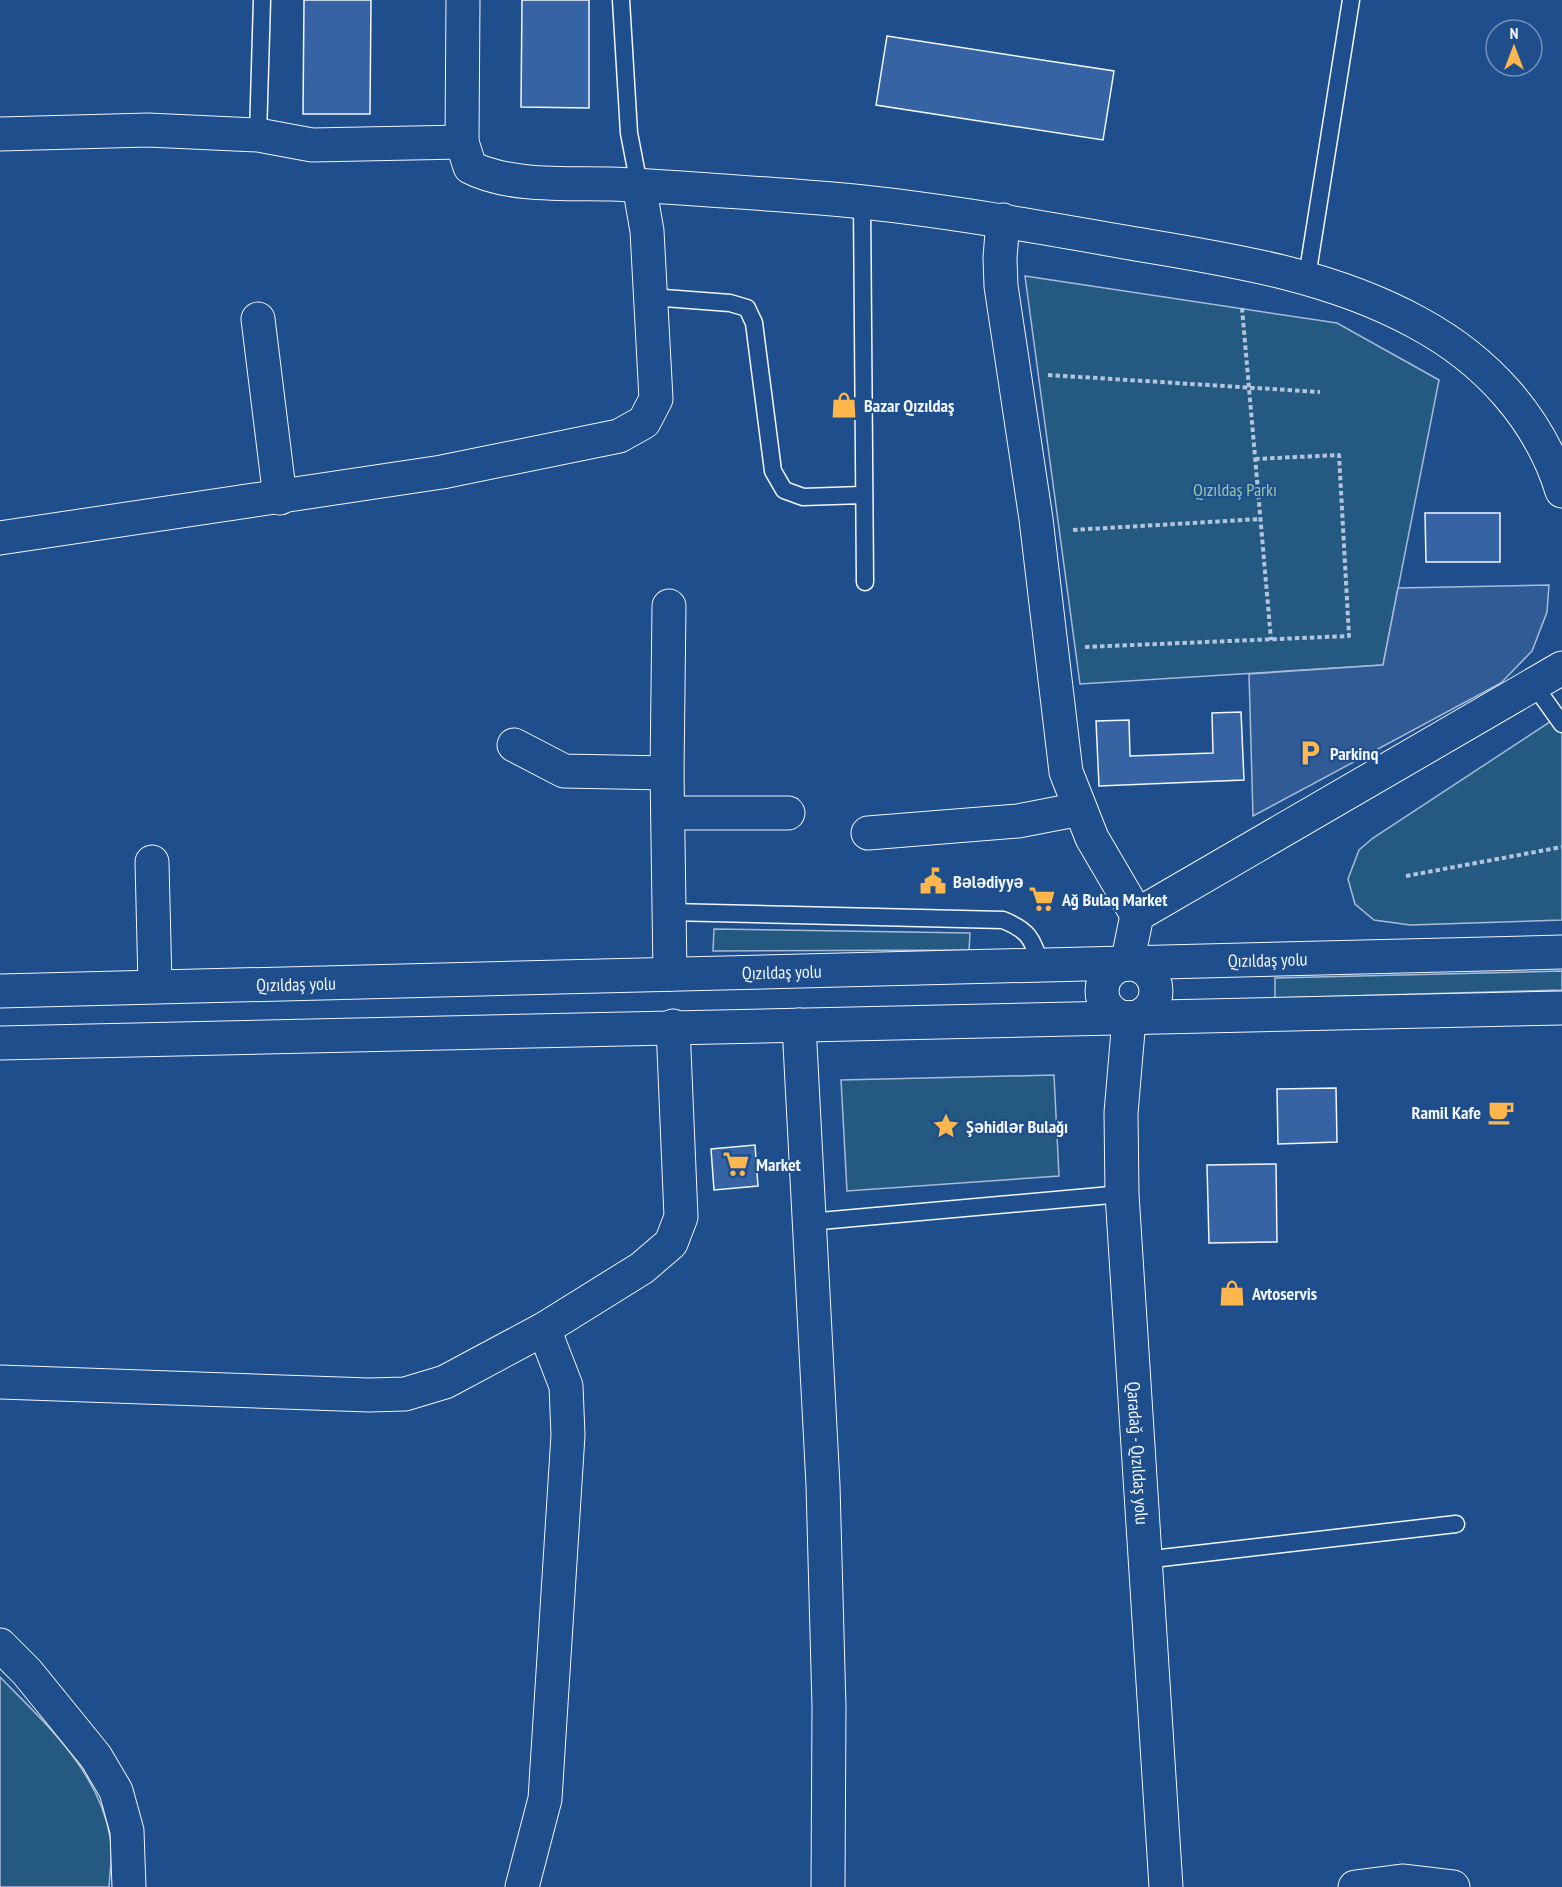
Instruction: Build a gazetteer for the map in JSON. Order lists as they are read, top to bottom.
{
  "streets": {
    "street": ["Qızıldaş yolu", "Qaradağ - Qızıldaş yolu"]
  },
  "parks": ["Qızıldaş Parkı"],
  "places": {
    "shop": ["Bazar Qızıldaş", "Avtoservis"],
    "parking": ["Parkinq"],
    "public building": ["Bələdiyyə"],
    "supermarket": ["Ağ Bulaq Market", "Market"],
    "cafe": ["Ramil Kafe"],
    "place": ["Şəhidlər Bulağı"]
  },
  "north": "top"
}
